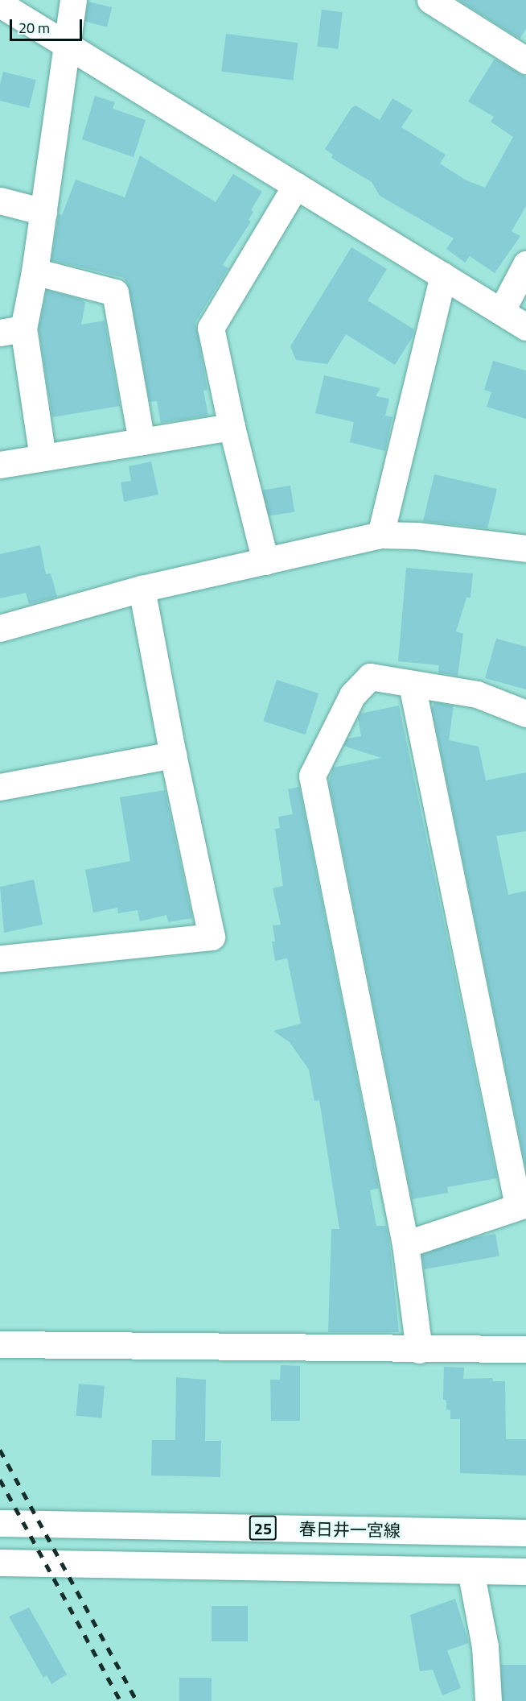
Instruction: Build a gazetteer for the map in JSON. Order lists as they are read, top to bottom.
{
  "streets": {
    "street": ["25", "春日井一宮線"]
  },
  "scale_bar": "20 m"
}
